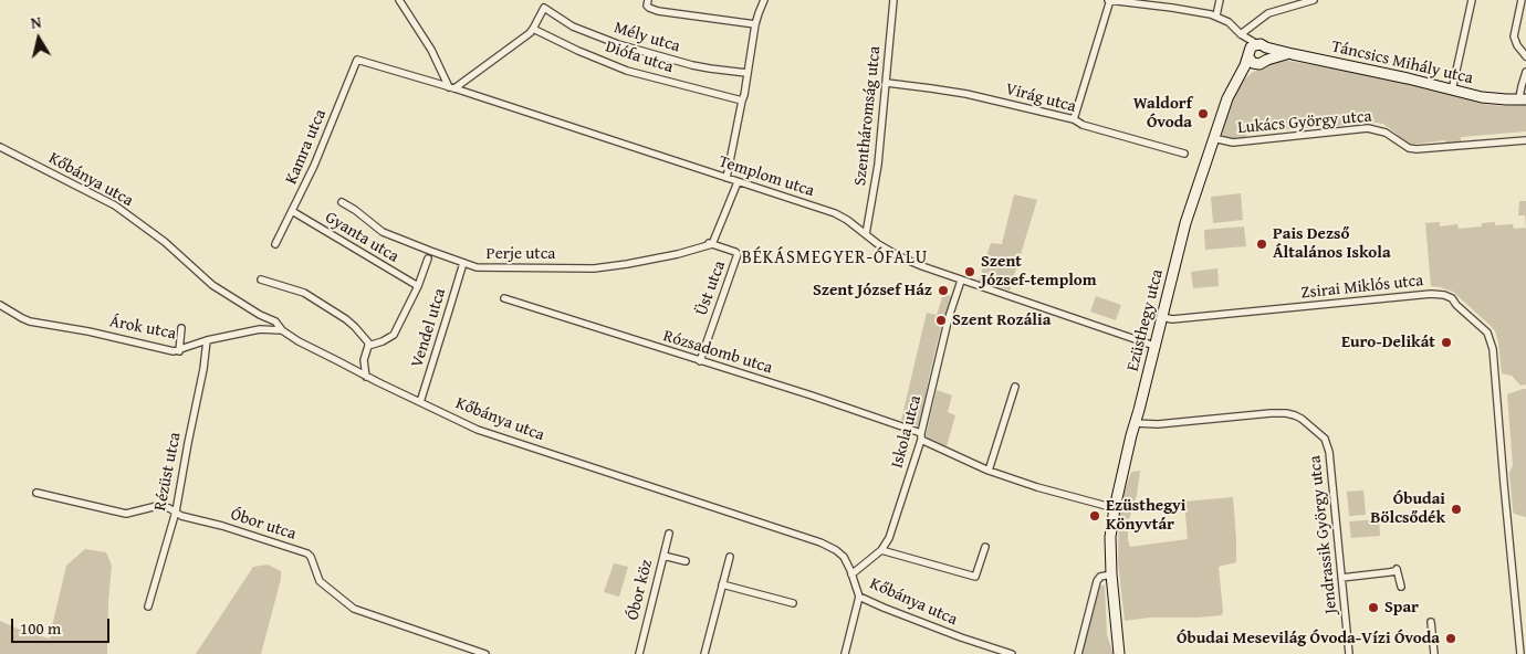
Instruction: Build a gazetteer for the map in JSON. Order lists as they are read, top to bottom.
{
  "streets": {
    "street": [
      "Mély utca",
      "Diófa utca",
      "Táncsics Mihály utca",
      "Virág utca",
      "Szentháromság utca",
      "Lukács György utca",
      "Kamra utca",
      "Templom utca",
      "Kőbánya utca",
      "Gyanta utca",
      "Perje utca",
      "Zsirai Miklós utca",
      "Üst utca",
      "Ezüsthegy utca",
      "Árok utca",
      "Vendel utca",
      "Rózsadomb utca",
      "Iskola utca",
      "Rézüst utca",
      "Óbor utca",
      "Jendrassik György utca",
      "Óbor köz"
    ]
  },
  "crossings": [
    ["Mély utca", "Diófa utca"],
    ["Táncsics Mihály utca", "Ezüsthegy utca"],
    ["Virág utca", "Szentháromság utca"],
    ["Szentháromság utca", "Templom utca"],
    ["Lukács György utca", "Ezüsthegy utca"],
    ["Kamra utca", "Templom utca"],
    ["Kamra utca", "Gyanta utca"],
    ["Templom utca", "Ezüsthegy utca"],
    ["Templom utca", "Iskola utca"],
    ["Kőbánya utca", "Árok utca"],
    ["Kőbánya utca", "Vendel utca"],
    ["Kőbánya utca", "Iskola utca"],
    ["Perje utca", "Üst utca"],
    ["Perje utca", "Vendel utca"],
    ["Zsirai Miklós utca", "Ezüsthegy utca"],
    ["Üst utca", "Rózsadomb utca"],
    ["Ezüsthegy utca", "Rózsadomb utca"],
    ["Ezüsthegy utca", "Jendrassik György utca"],
    ["Árok utca", "Rézüst utca"],
    ["Rózsadomb utca", "Iskola utca"],
    ["Rézüst utca", "Óbor utca"]
  ],
  "districts": ["BÉKÁSMEGYER-ÓFALU"],
  "places": [
    "Waldorf Óvoda",
    "Pais Dezső Általános Iskola",
    "Szent József-templom",
    "Szent József Ház",
    "Szent Rozália",
    "Euro-Delikát",
    "Óbudai Bölcsődék",
    "Ezüsthegyi Könyvtár",
    "Spar",
    "Óbudai Mesevilág Óvoda-Vízi Óvoda"
  ],
  "scale_bar": "100 m",
  "north": "top"
}
